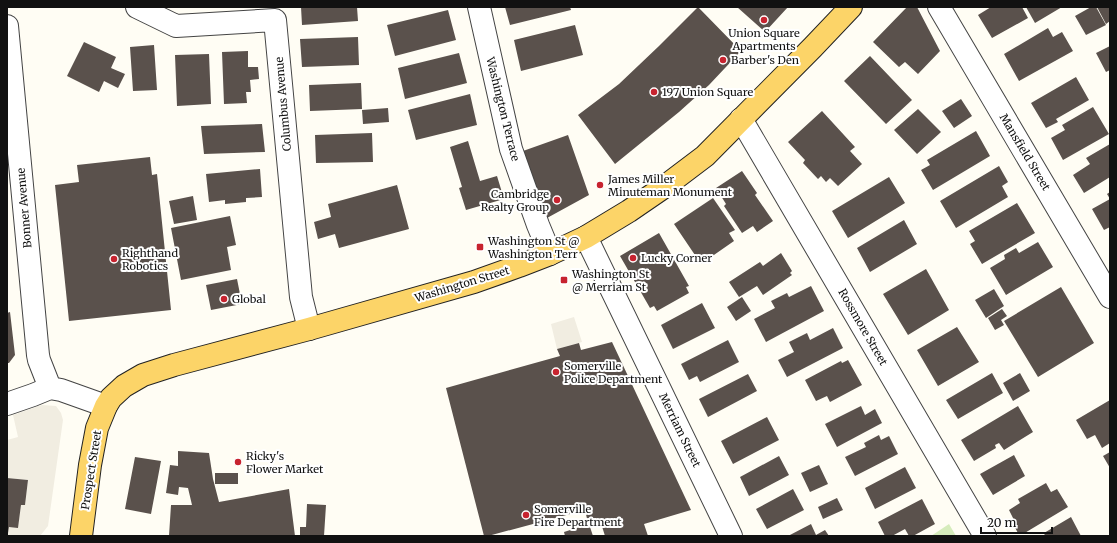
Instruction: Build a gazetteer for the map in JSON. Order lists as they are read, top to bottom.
{
  "streets": {
    "main road": ["Washington Street", "Prospect Street"],
    "street": [
      "Columbus Avenue",
      "Washington Terrace",
      "Mansfield Street",
      "Bonner Avenue",
      "Rossmore Street",
      "Merriam Street"
    ]
  },
  "crossings": [
    ["Columbus Avenue", "Washington Street"],
    ["Washington Terrace", "Washington Street"],
    ["Washington Street", "Rossmore Street"],
    ["Washington Street", "Merriam Street"],
    ["Washington Street", "Prospect Street"]
  ],
  "places": {
    "other": [
      "Union Square Apartments",
      "Barber's Den",
      "197 Union Square",
      "James Miller Minuteman Monument",
      "Cambridge Realty Group",
      "Lucky Corner",
      "Righthand Robotics",
      "Global",
      "Somerville Police Department",
      "Ricky's Flower Market",
      "Somerville Fire Department"
    ],
    "transit": ["Washington St @ Washington Terr", "Washington St @ Merriam St"]
  },
  "scale_bar": "20 m"
}
